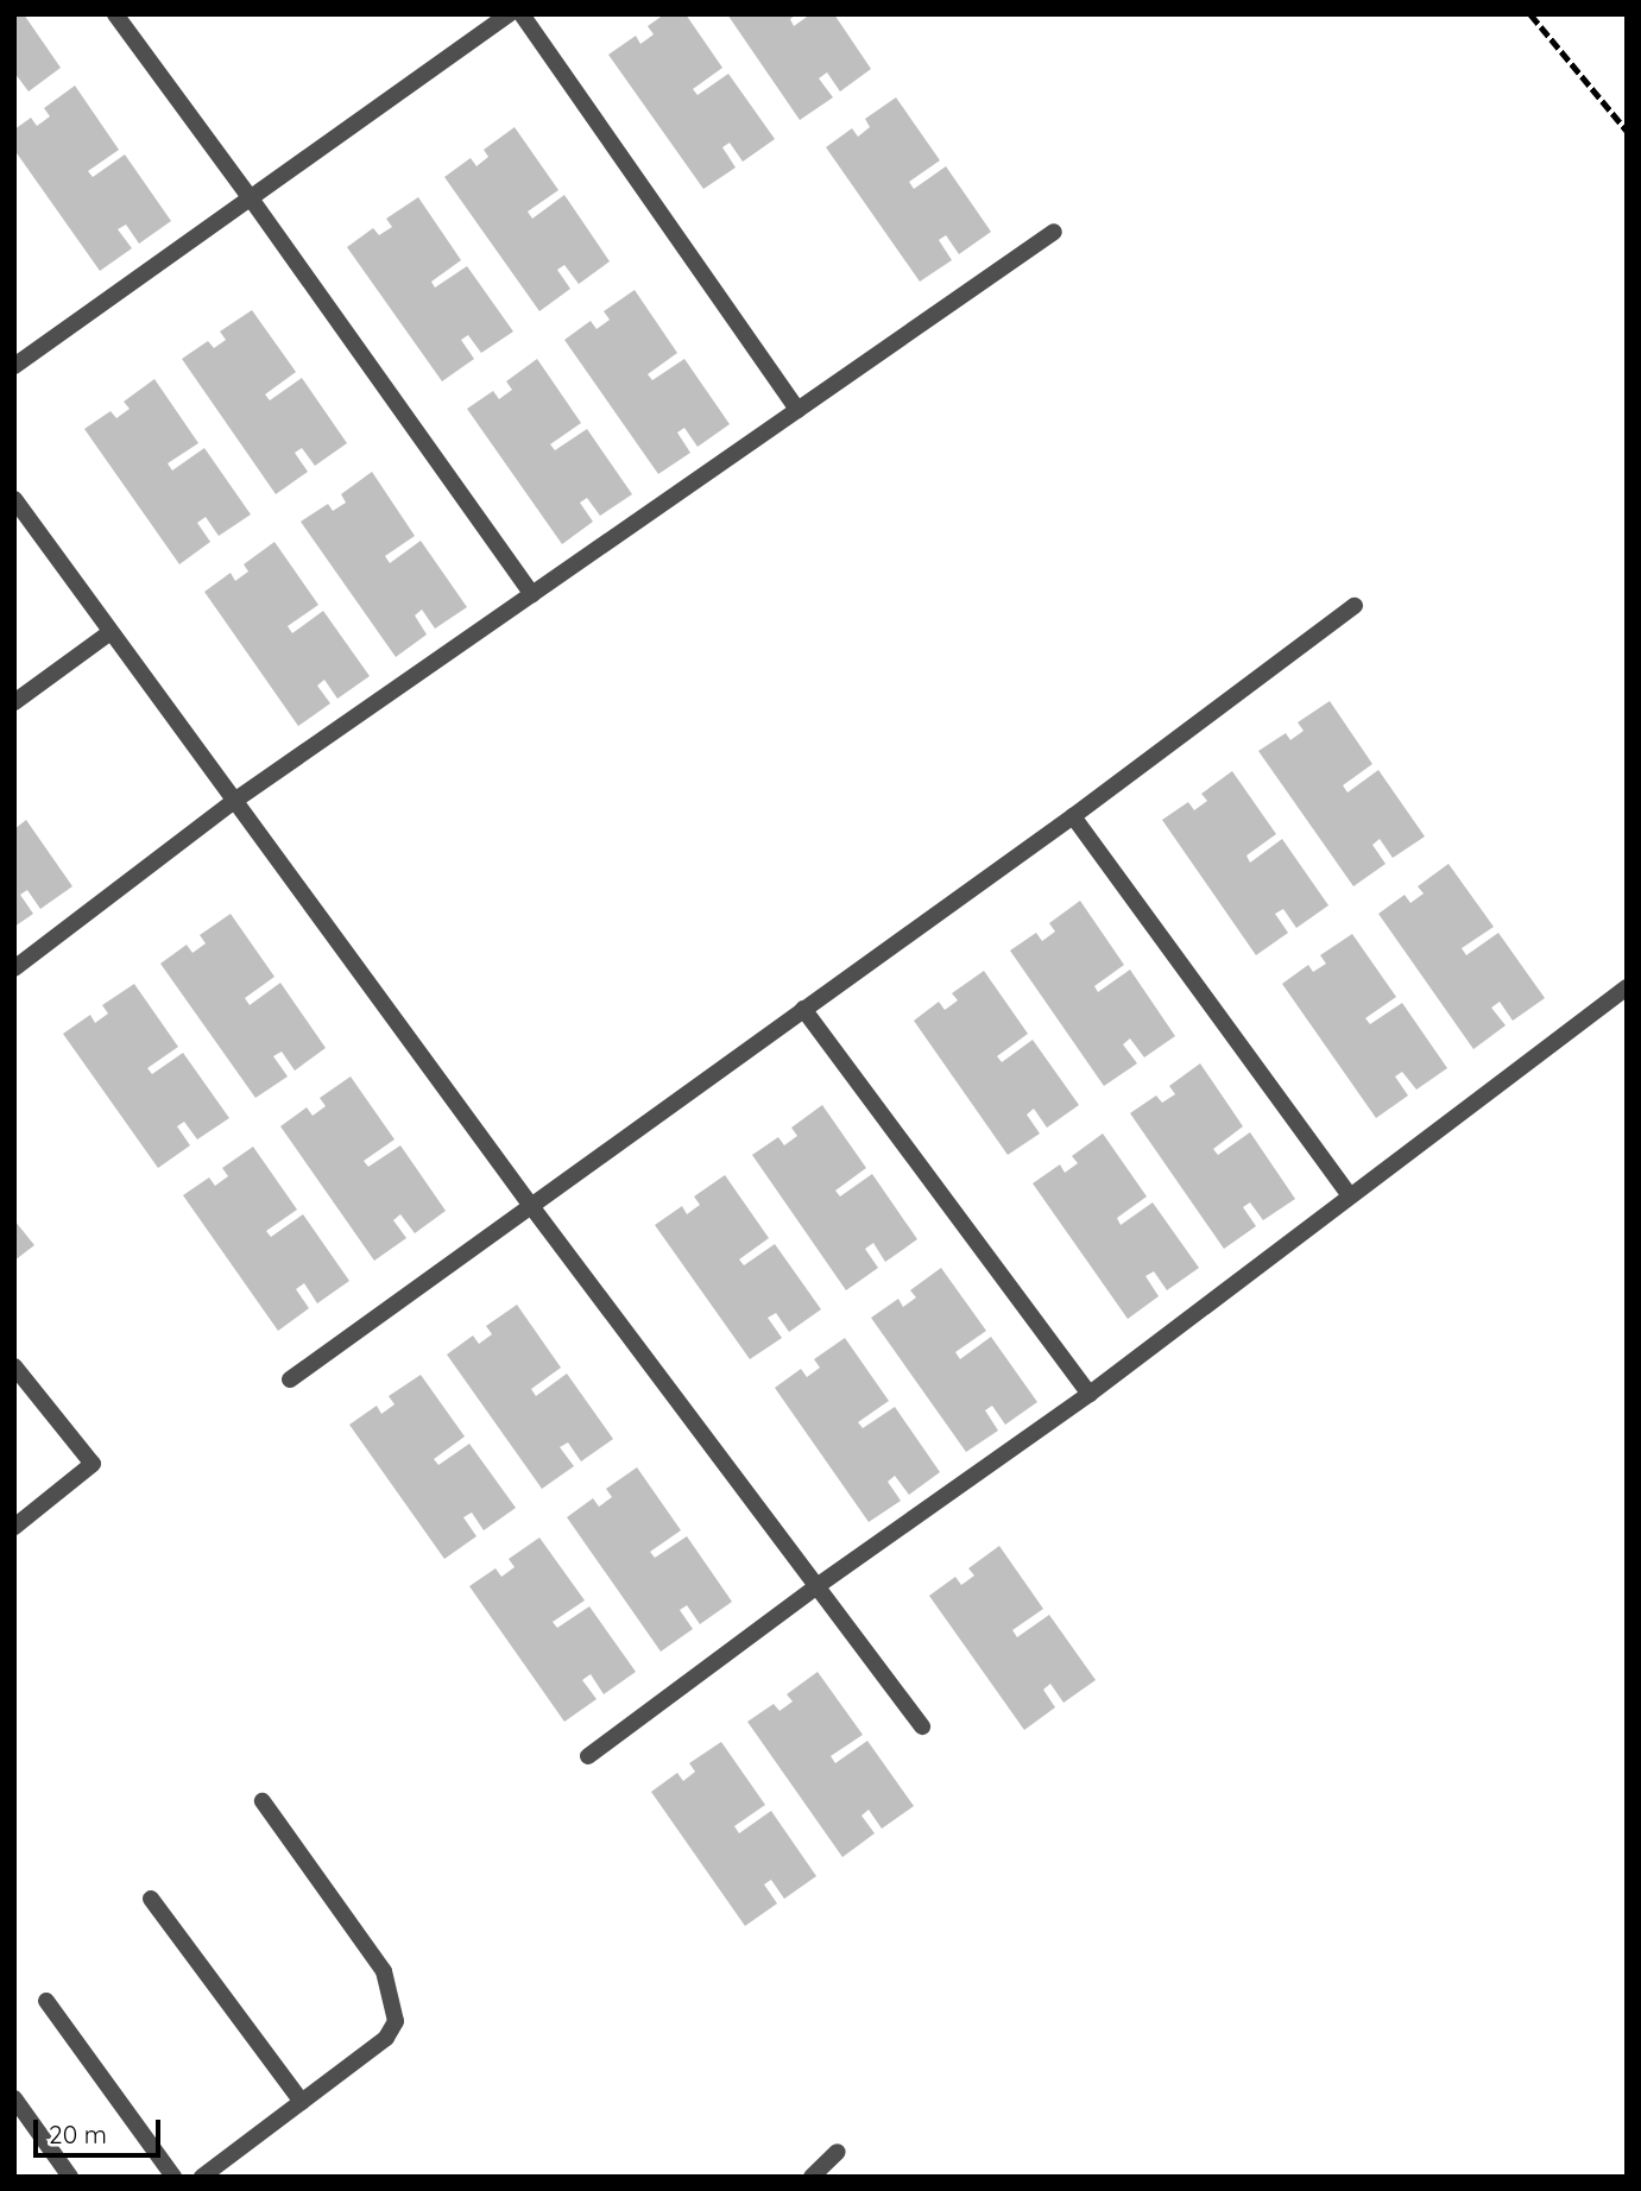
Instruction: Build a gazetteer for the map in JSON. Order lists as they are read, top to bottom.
{
  "scale_bar": "20 m"
}
